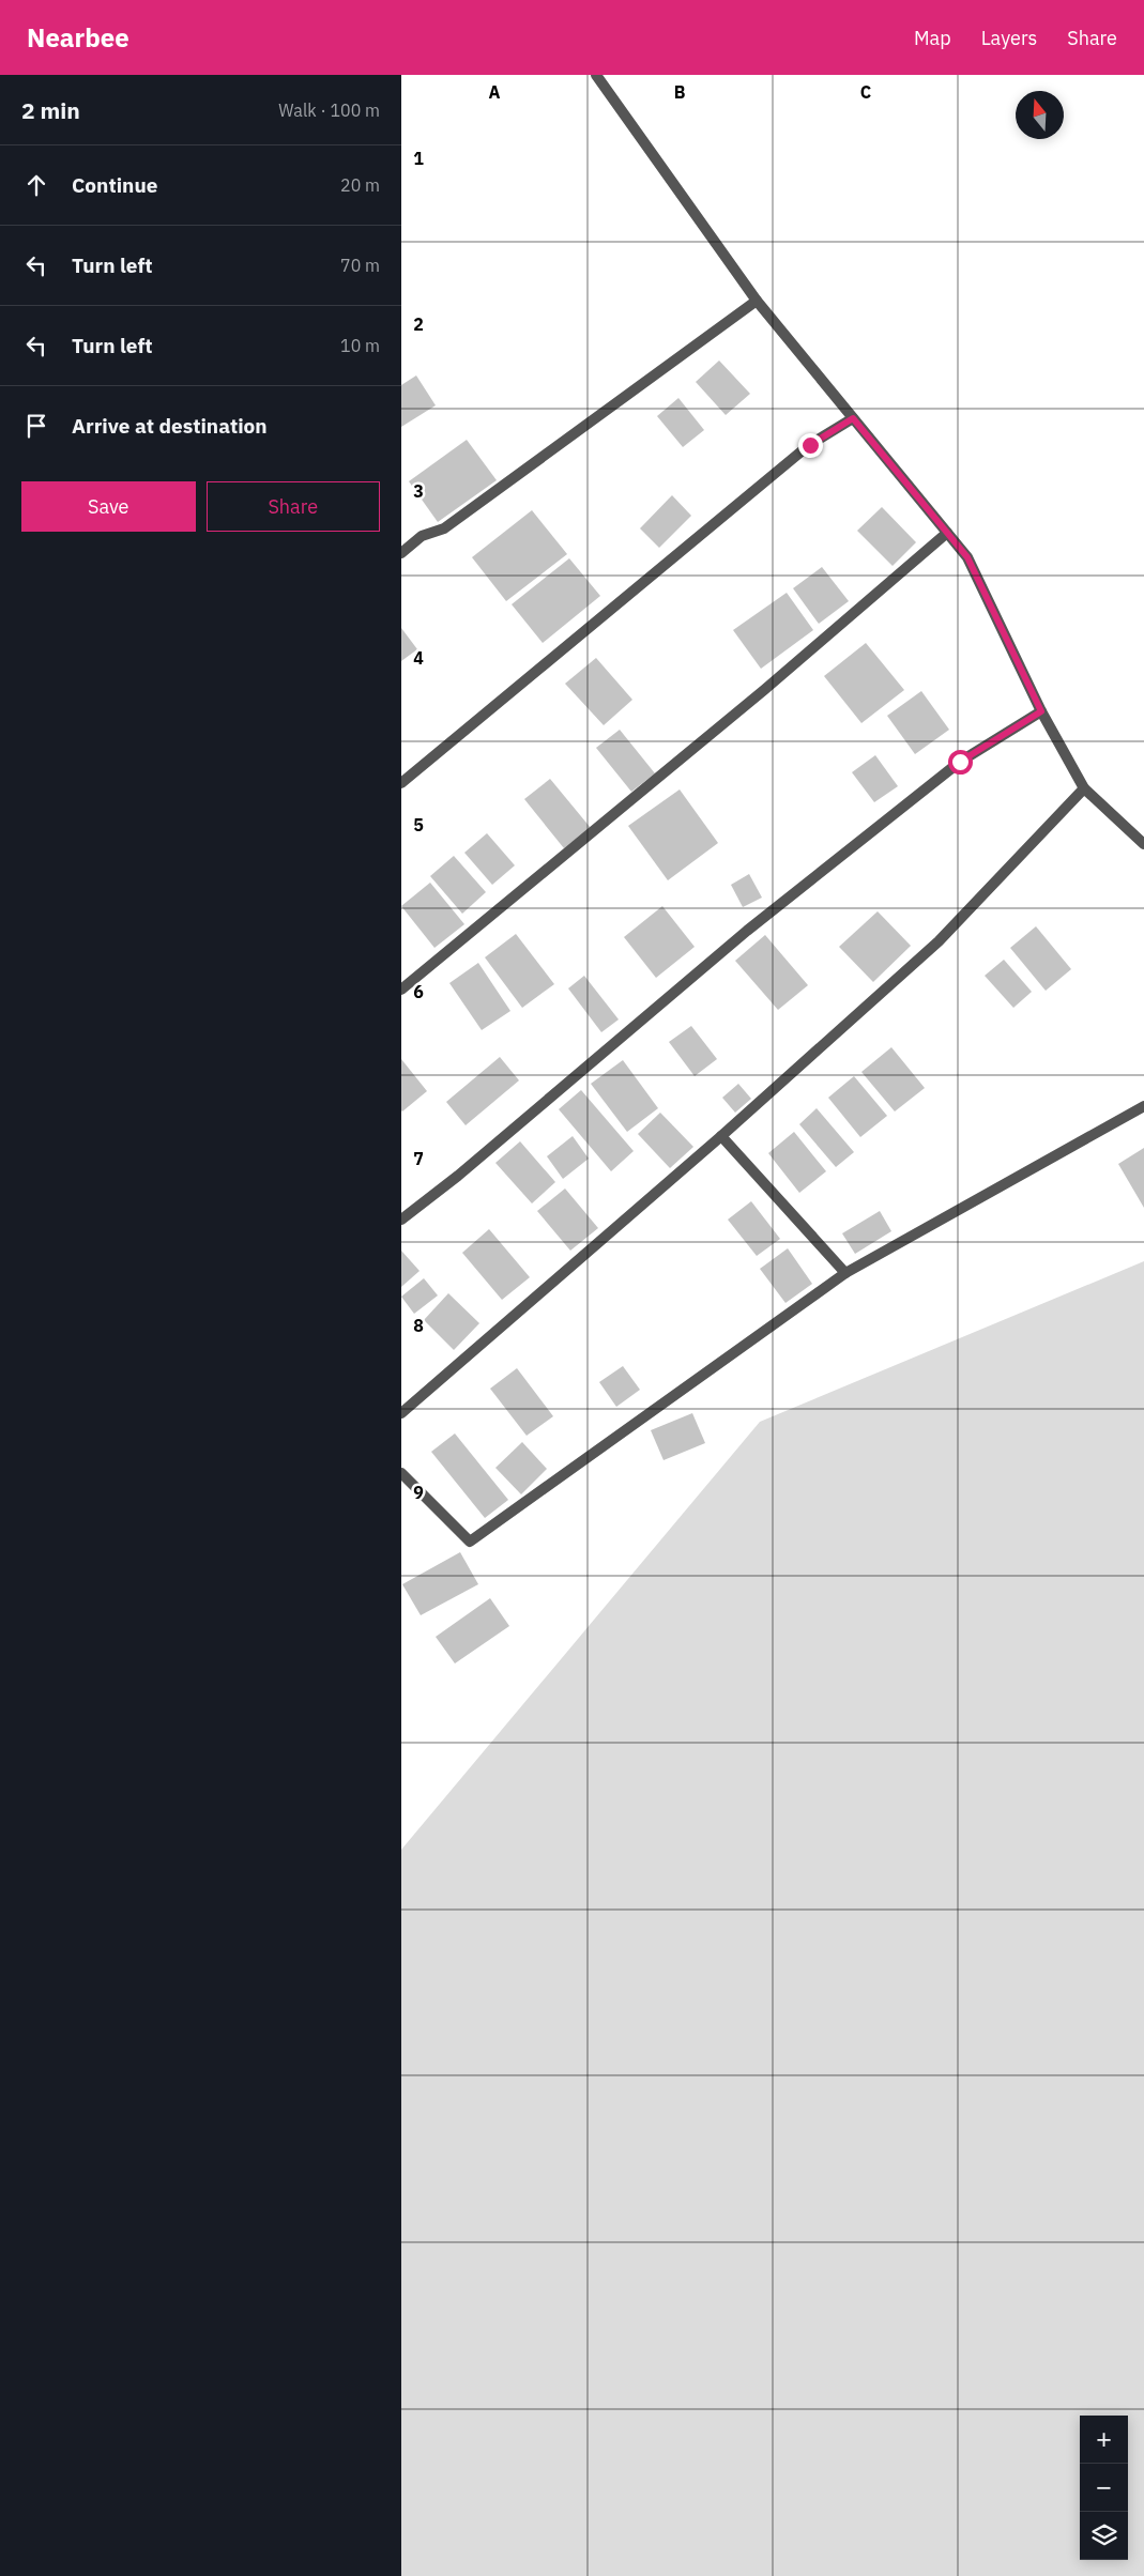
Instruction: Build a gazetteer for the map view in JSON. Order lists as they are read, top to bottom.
{
  "north": "top",
  "page": {
    "header": "Nearbee",
    "nav": ["Map", "Layers", "Share"],
    "heading": ["2 min", "Walk · 100 m"],
    "list": [
      ["Continue", "20 m"],
      ["Turn left", "70 m"],
      ["Turn left", "10 m"],
      "Arrive at destination"
    ],
    "buttons": ["Save", "Share"],
    "map_buttons": ["+", "−"]
  },
  "grid": {
    "columns": ["A", "B", "C"],
    "rows": [
      "1",
      "2",
      "3",
      "4",
      "5",
      "6",
      "7",
      "8",
      "9"
    ]
  }
}
